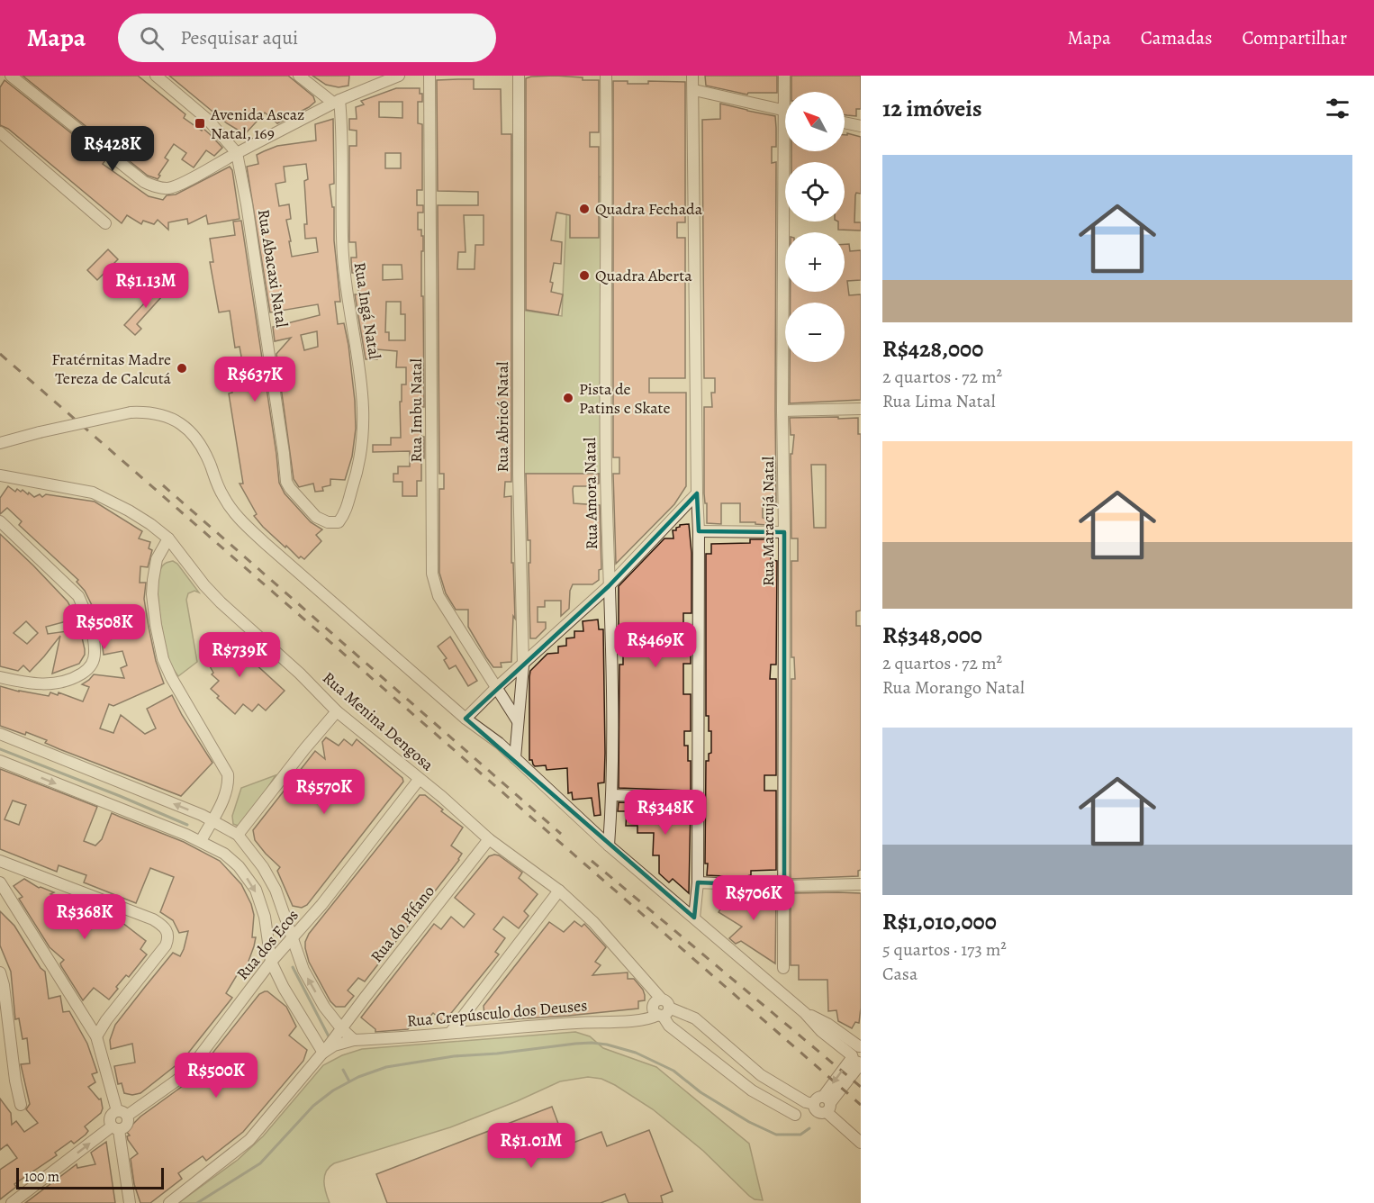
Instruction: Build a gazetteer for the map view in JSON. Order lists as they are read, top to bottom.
{
  "streets": {
    "street": [
      "Rua Abacaxi Natal",
      "Rua Ingá Natal",
      "Rua Imbu Natal",
      "Rua Abricó Natal",
      "Rua Amora Natal",
      "Rua Maracujá Natal",
      "Rua Menina Dengosa",
      "Rua do Pífano",
      "Rua dos Ecos",
      "Rua Crepúsculo dos Deuses"
    ]
  },
  "crossings": [
    ["Rua Abacaxi Natal", "Rua Ingá Natal"],
    ["Rua Imbu Natal", "Rua Abricó Natal"],
    ["Rua Menina Dengosa", "Rua do Pífano"],
    ["Rua Menina Dengosa", "Rua dos Ecos"],
    ["Rua Menina Dengosa", "Rua Crepúsculo dos Deuses"],
    ["Rua do Pífano", "Rua Crepúsculo dos Deuses"]
  ],
  "places": {
    "transit": ["Avenida Ascaz Natal, 169"],
    "other": [
      "Quadra Fechada",
      "Quadra Aberta",
      "Fratérnitas Madre Tereza de Calcutá",
      "Pista de Patins e Skate"
    ]
  },
  "scale_bar": "100 m",
  "north": "top left",
  "page": {
    "header": "Mapa",
    "search": "Pesquisar aqui",
    "nav": ["Mapa", "Camadas", "Compartilhar"],
    "heading": "12 imóveis",
    "map_buttons": ["+", "−"],
    "price": [
      "R$428K",
      "R$1.13M",
      "R$637K",
      "R$508K",
      "R$469K",
      "R$739K",
      "R$570K",
      "R$348K",
      "R$706K",
      "R$368K",
      "R$500K",
      "R$1.01M"
    ],
    "list": [
      {
        "name": "R$428,000",
        "note": "2 quartos · 72 m² · Rua Lima Natal"
      },
      {
        "name": "R$348,000",
        "note": "2 quartos · 72 m² · Rua Morango Natal"
      },
      {
        "name": "R$1,010,000",
        "note": "5 quartos · 173 m² · Casa"
      }
    ],
    "scale": "100 m"
  }
}
